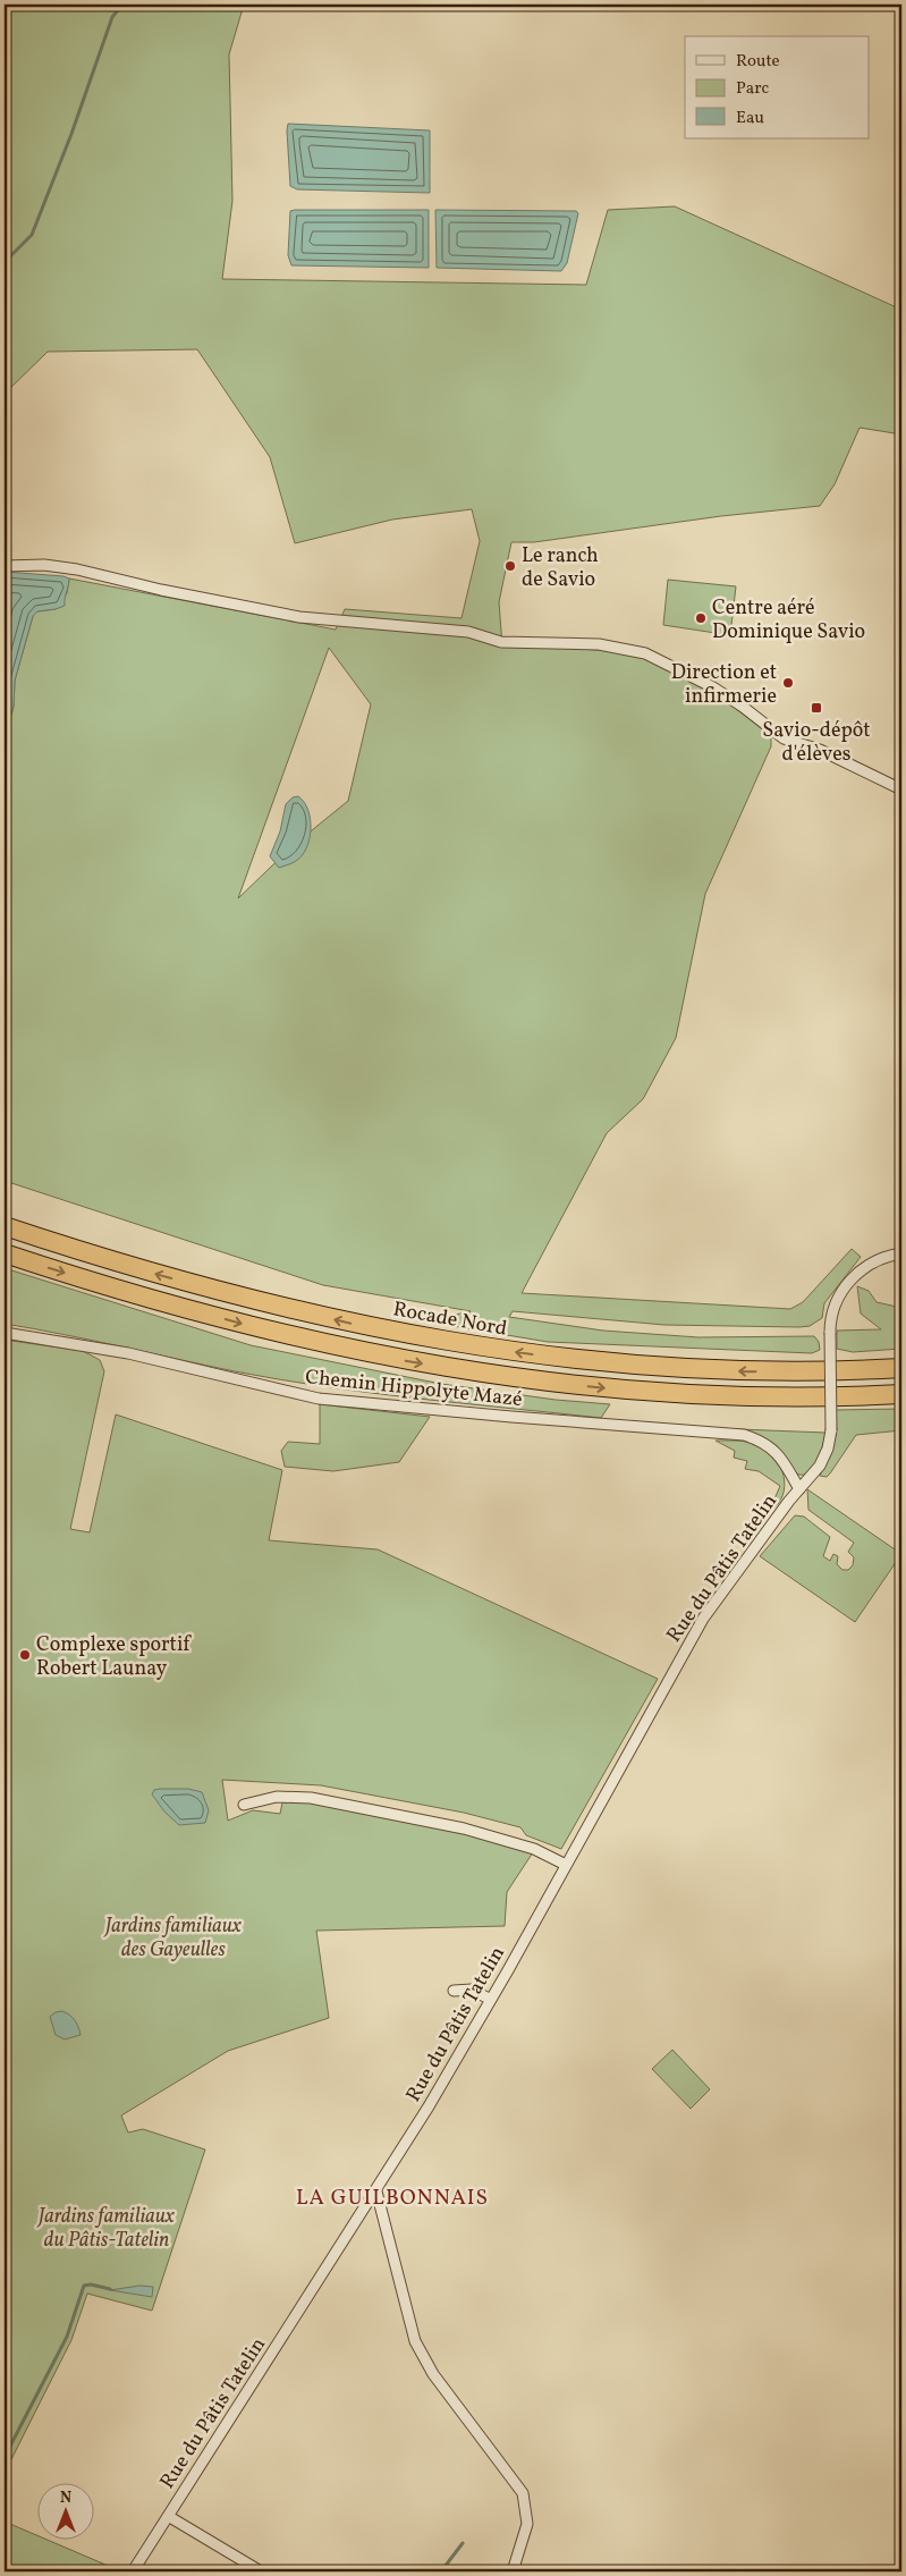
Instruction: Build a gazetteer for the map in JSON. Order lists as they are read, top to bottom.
{
  "streets": {
    "highway": ["Rocade Nord"],
    "street": ["Chemin Hippolyte Mazé", "Rue du Pâtis Tatelin"]
  },
  "crossings": [
    ["Chemin Hippolyte Mazé", "Rue du Pâtis Tatelin"]
  ],
  "districts": ["LA GUILBONNAIS"],
  "parks": ["Jardins familiaux des Gayeulles", "Jardins familiaux du Pâtis-Tatelin"],
  "places": {
    "other": [
      "Le ranch de Savio",
      "Centre aéré Dominique Savio",
      "Direction et infirmerie",
      "Complexe sportif Robert Launay"
    ],
    "transit": ["Savio-dépôt d'élèves"]
  },
  "legend": ["Route", "Parc", "Eau"],
  "north": "top"
}
